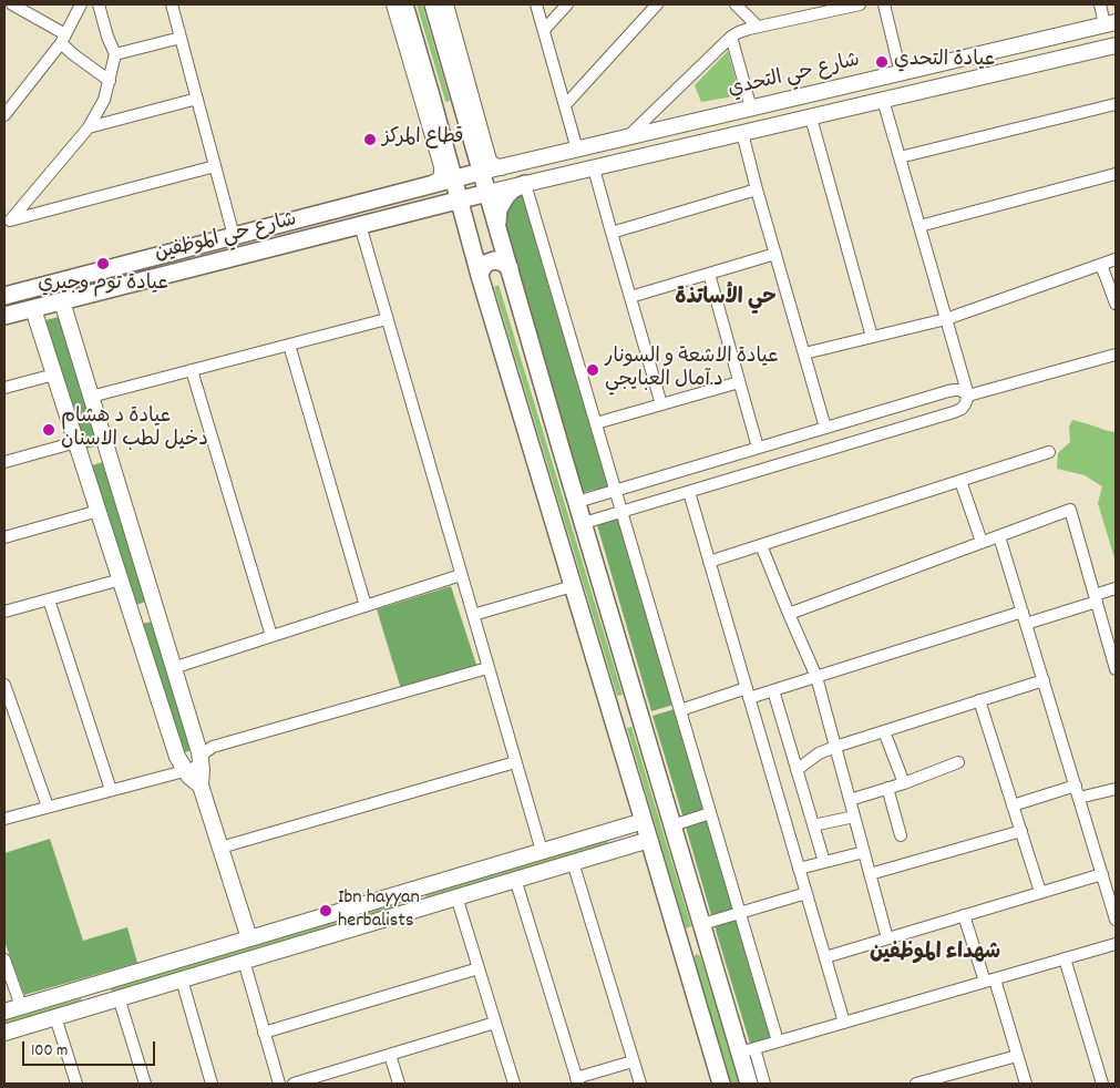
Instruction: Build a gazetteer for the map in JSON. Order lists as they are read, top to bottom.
{
  "streets": {
    "main road": ["شارع حي التحدي", "شارع حي الموظفين"]
  },
  "crossings": [
    ["شارع حي التحدي", "شارع حي الموظفين"]
  ],
  "districts": ["حي الأساتذة", "شهداء الموظفين"],
  "places": [
    "عيادة التحدي",
    "قطاع المركز",
    "عيادة توم وجيري",
    "عيادة الاشعة و السونار د.آمال العبايجي",
    "عيادة د هشام دخيل لطب الاسنان",
    "Ibn hayyan herbalists"
  ],
  "scale_bar": "100 m"
}
